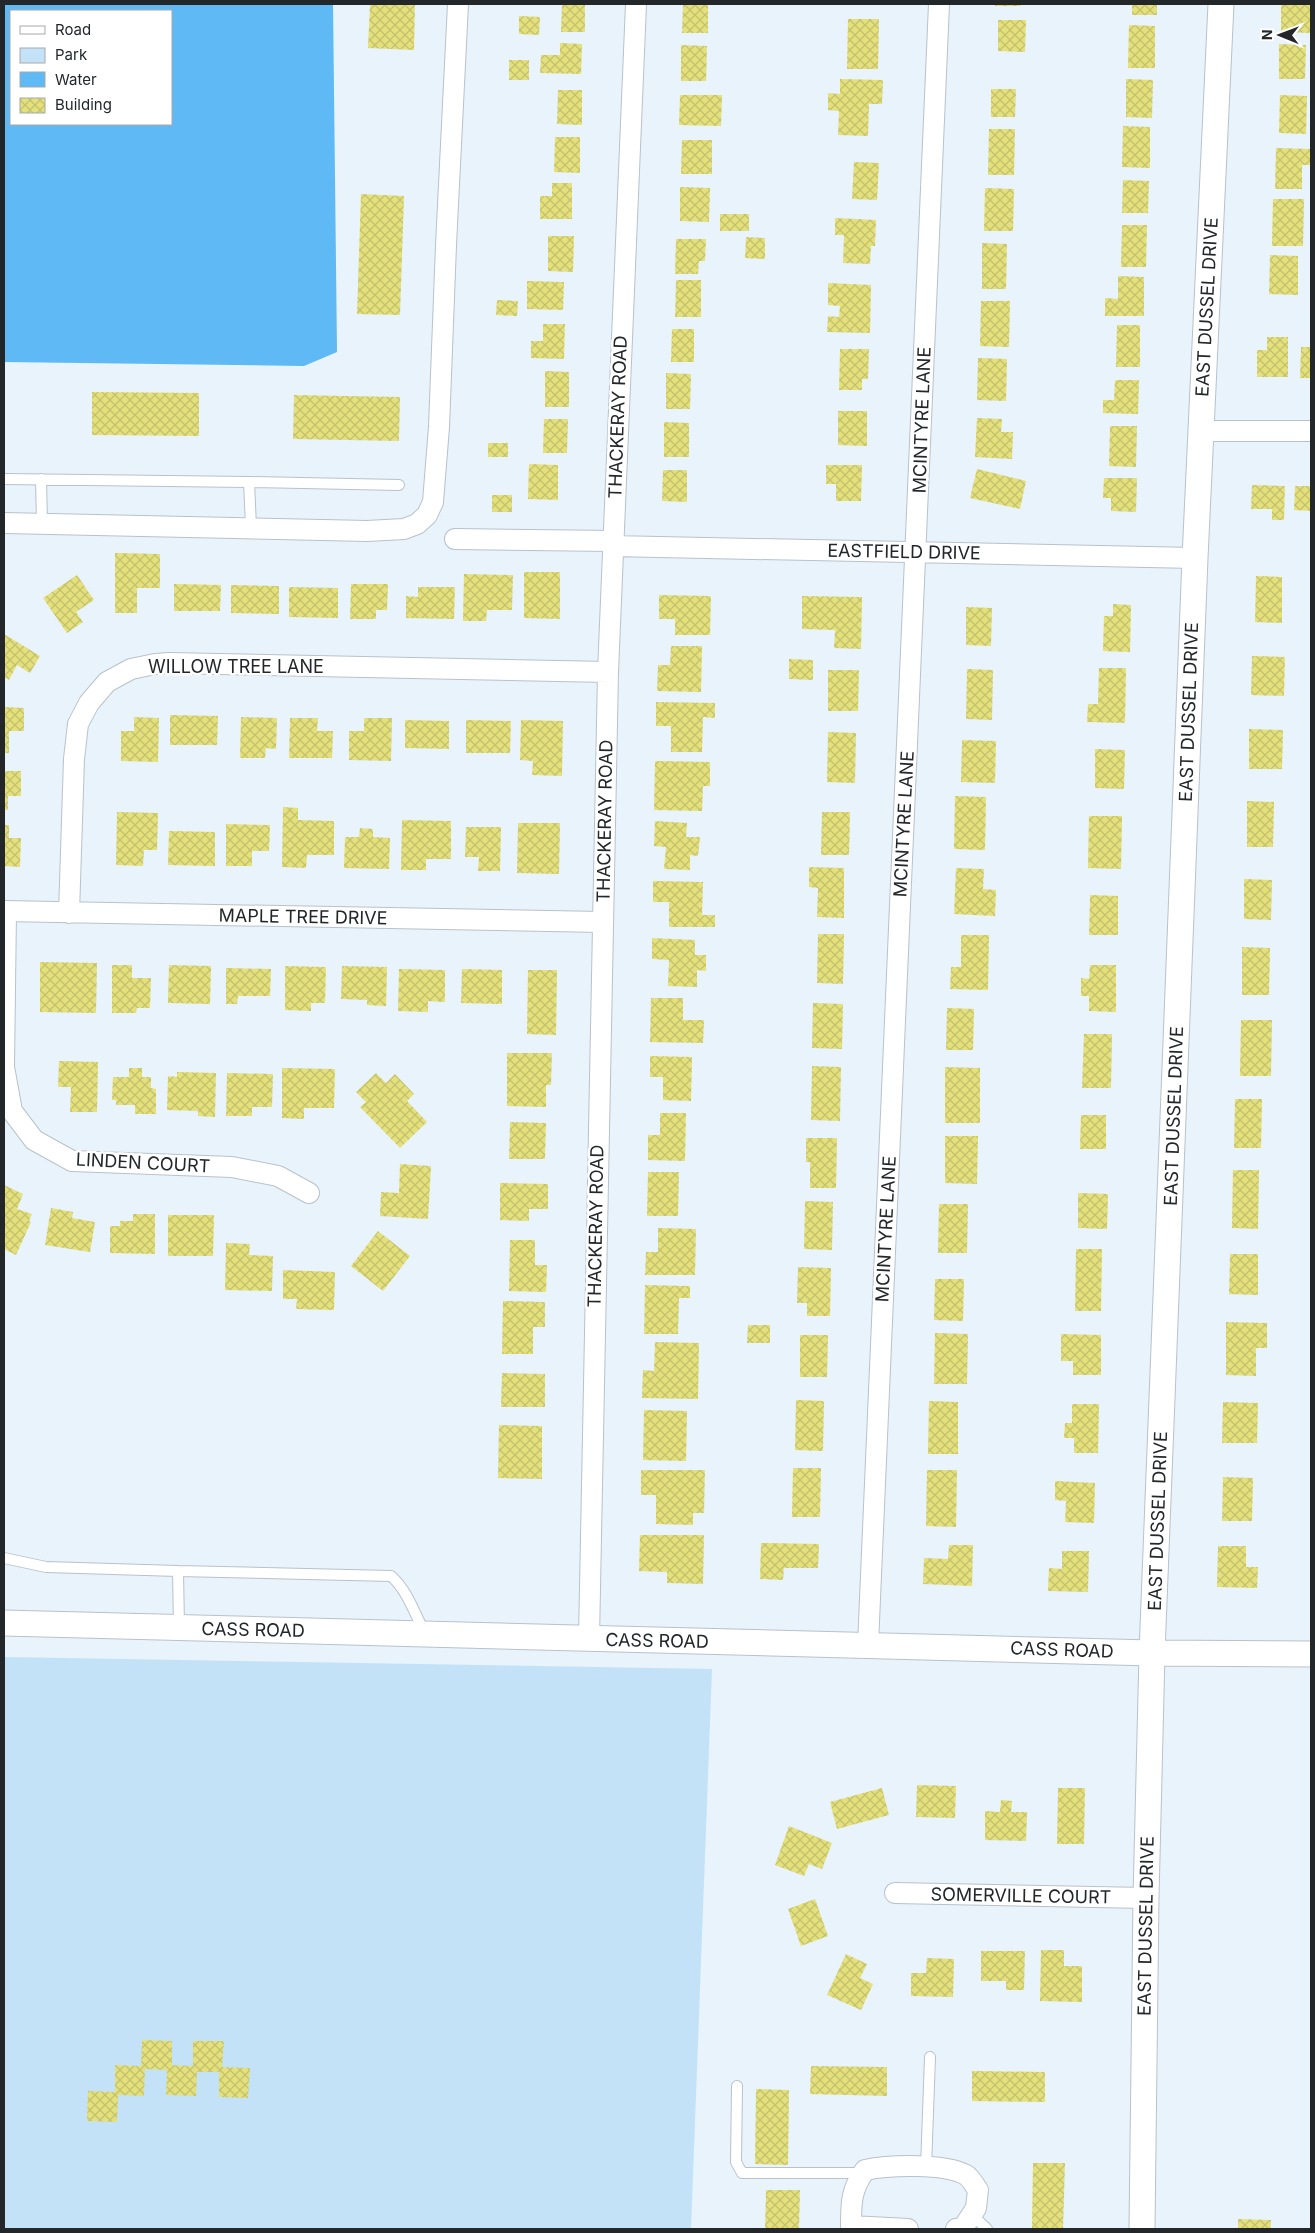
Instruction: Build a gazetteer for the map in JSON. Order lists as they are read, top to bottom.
{
  "streets": {
    "street": [
      "EAST DUSSEL DRIVE",
      "THACKERAY ROAD",
      "MCINTYRE LANE",
      "EASTFIELD DRIVE",
      "WILLOW TREE LANE",
      "MAPLE TREE DRIVE",
      "LINDEN COURT",
      "CASS ROAD",
      "SOMERVILLE COURT"
    ]
  },
  "crossings": [
    ["EAST DUSSEL DRIVE", "EASTFIELD DRIVE"],
    ["EAST DUSSEL DRIVE", "CASS ROAD"],
    ["EAST DUSSEL DRIVE", "SOMERVILLE COURT"],
    ["THACKERAY ROAD", "EASTFIELD DRIVE"],
    ["THACKERAY ROAD", "WILLOW TREE LANE"],
    ["THACKERAY ROAD", "MAPLE TREE DRIVE"],
    ["THACKERAY ROAD", "CASS ROAD"],
    ["MCINTYRE LANE", "EASTFIELD DRIVE"],
    ["MCINTYRE LANE", "CASS ROAD"],
    ["WILLOW TREE LANE", "MAPLE TREE DRIVE"],
    ["MAPLE TREE DRIVE", "LINDEN COURT"]
  ],
  "legend": [
    "Road",
    "Park",
    "Water",
    "Building"
  ],
  "north": "left"
}
